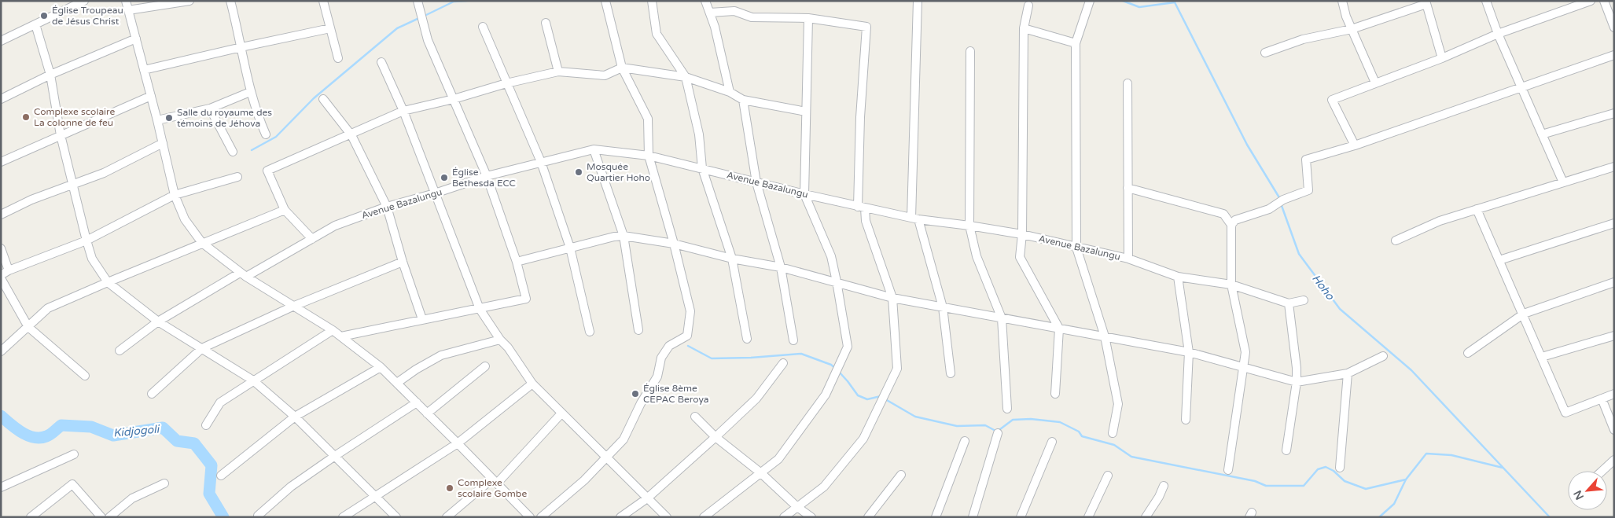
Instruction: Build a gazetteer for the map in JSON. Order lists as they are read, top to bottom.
{
  "streets": {
    "street": ["Avenue Bazalungu"]
  },
  "water": ["Hoho", "Kidjogoli"],
  "places": [
    "Église Troupeau de Jésus Christ",
    "Complexe scolaire La colonne de feu",
    "Salle du royaume des témoins de Jéhova",
    "Mosquée Quartier Hoho",
    "Église Bethesda ECC",
    "Église 8ème CEPAC Beroya",
    "Complexe scolaire Gombe"
  ],
  "north": "bottom left"
}
